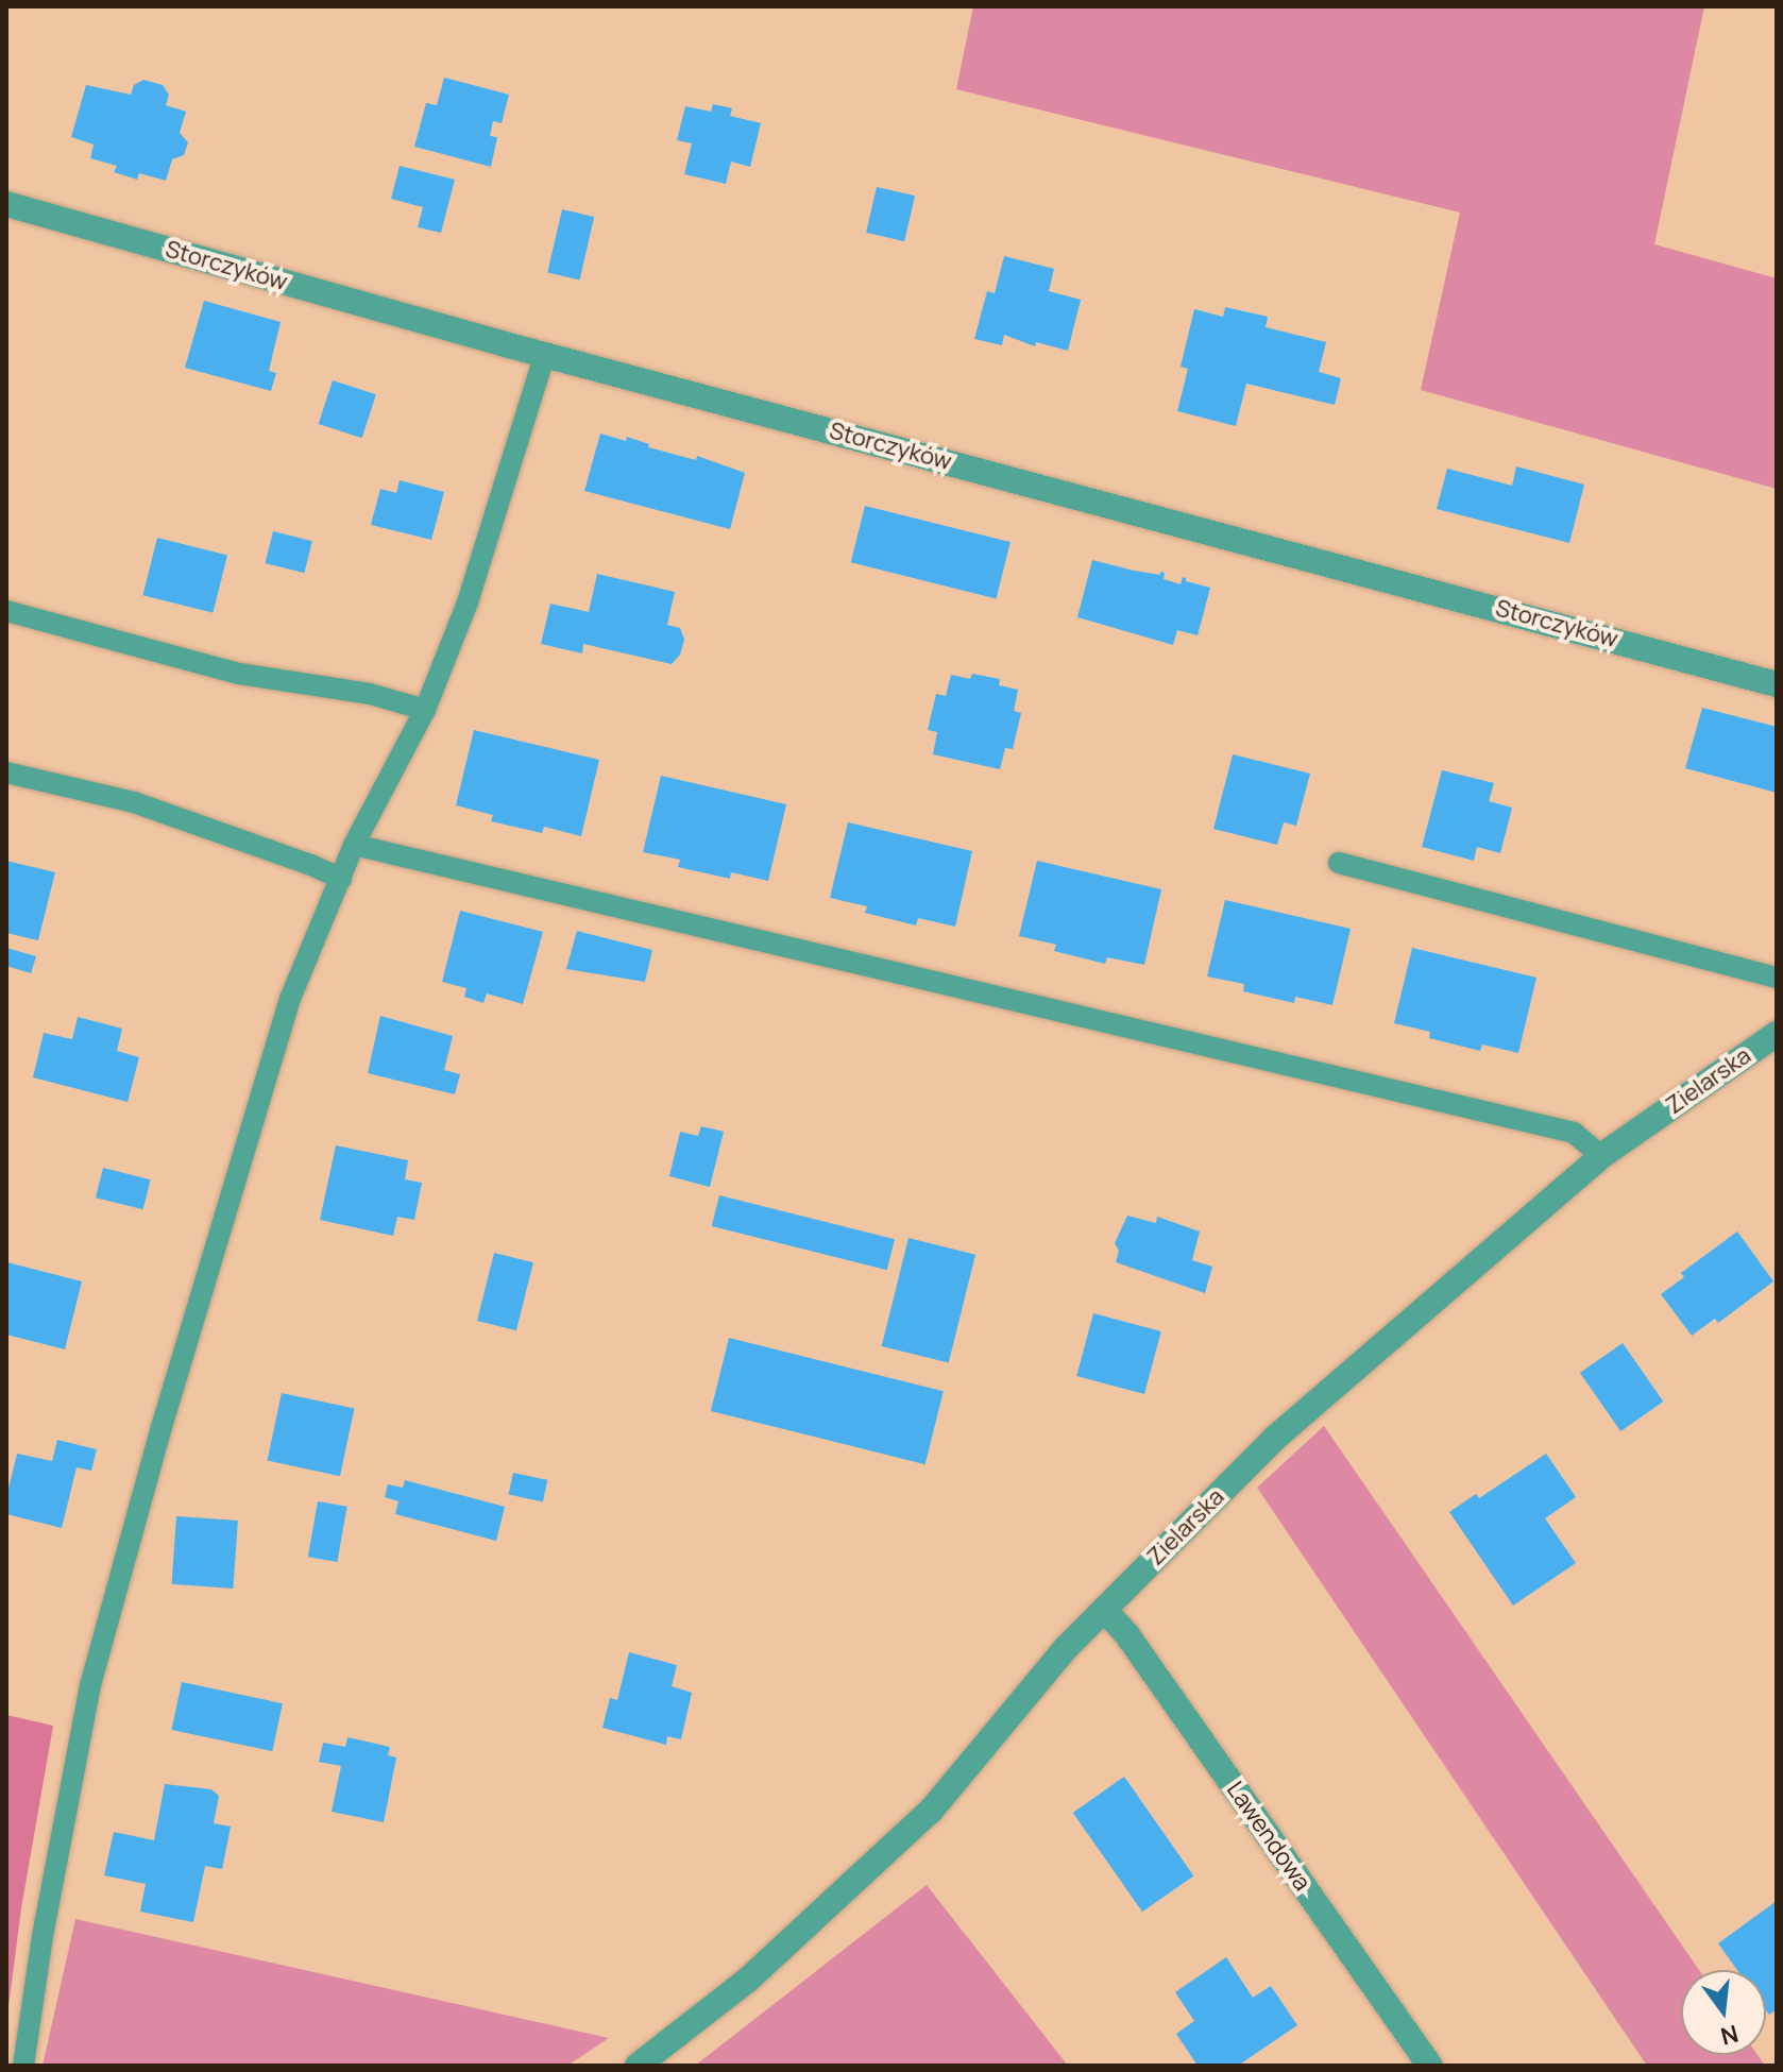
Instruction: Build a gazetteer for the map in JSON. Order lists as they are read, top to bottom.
{
  "streets": {
    "street": ["Storczyków", "Zielarska", "Lawendowa"]
  },
  "crossings": [
    ["Zielarska", "Lawendowa"]
  ],
  "north": "bottom"
}
